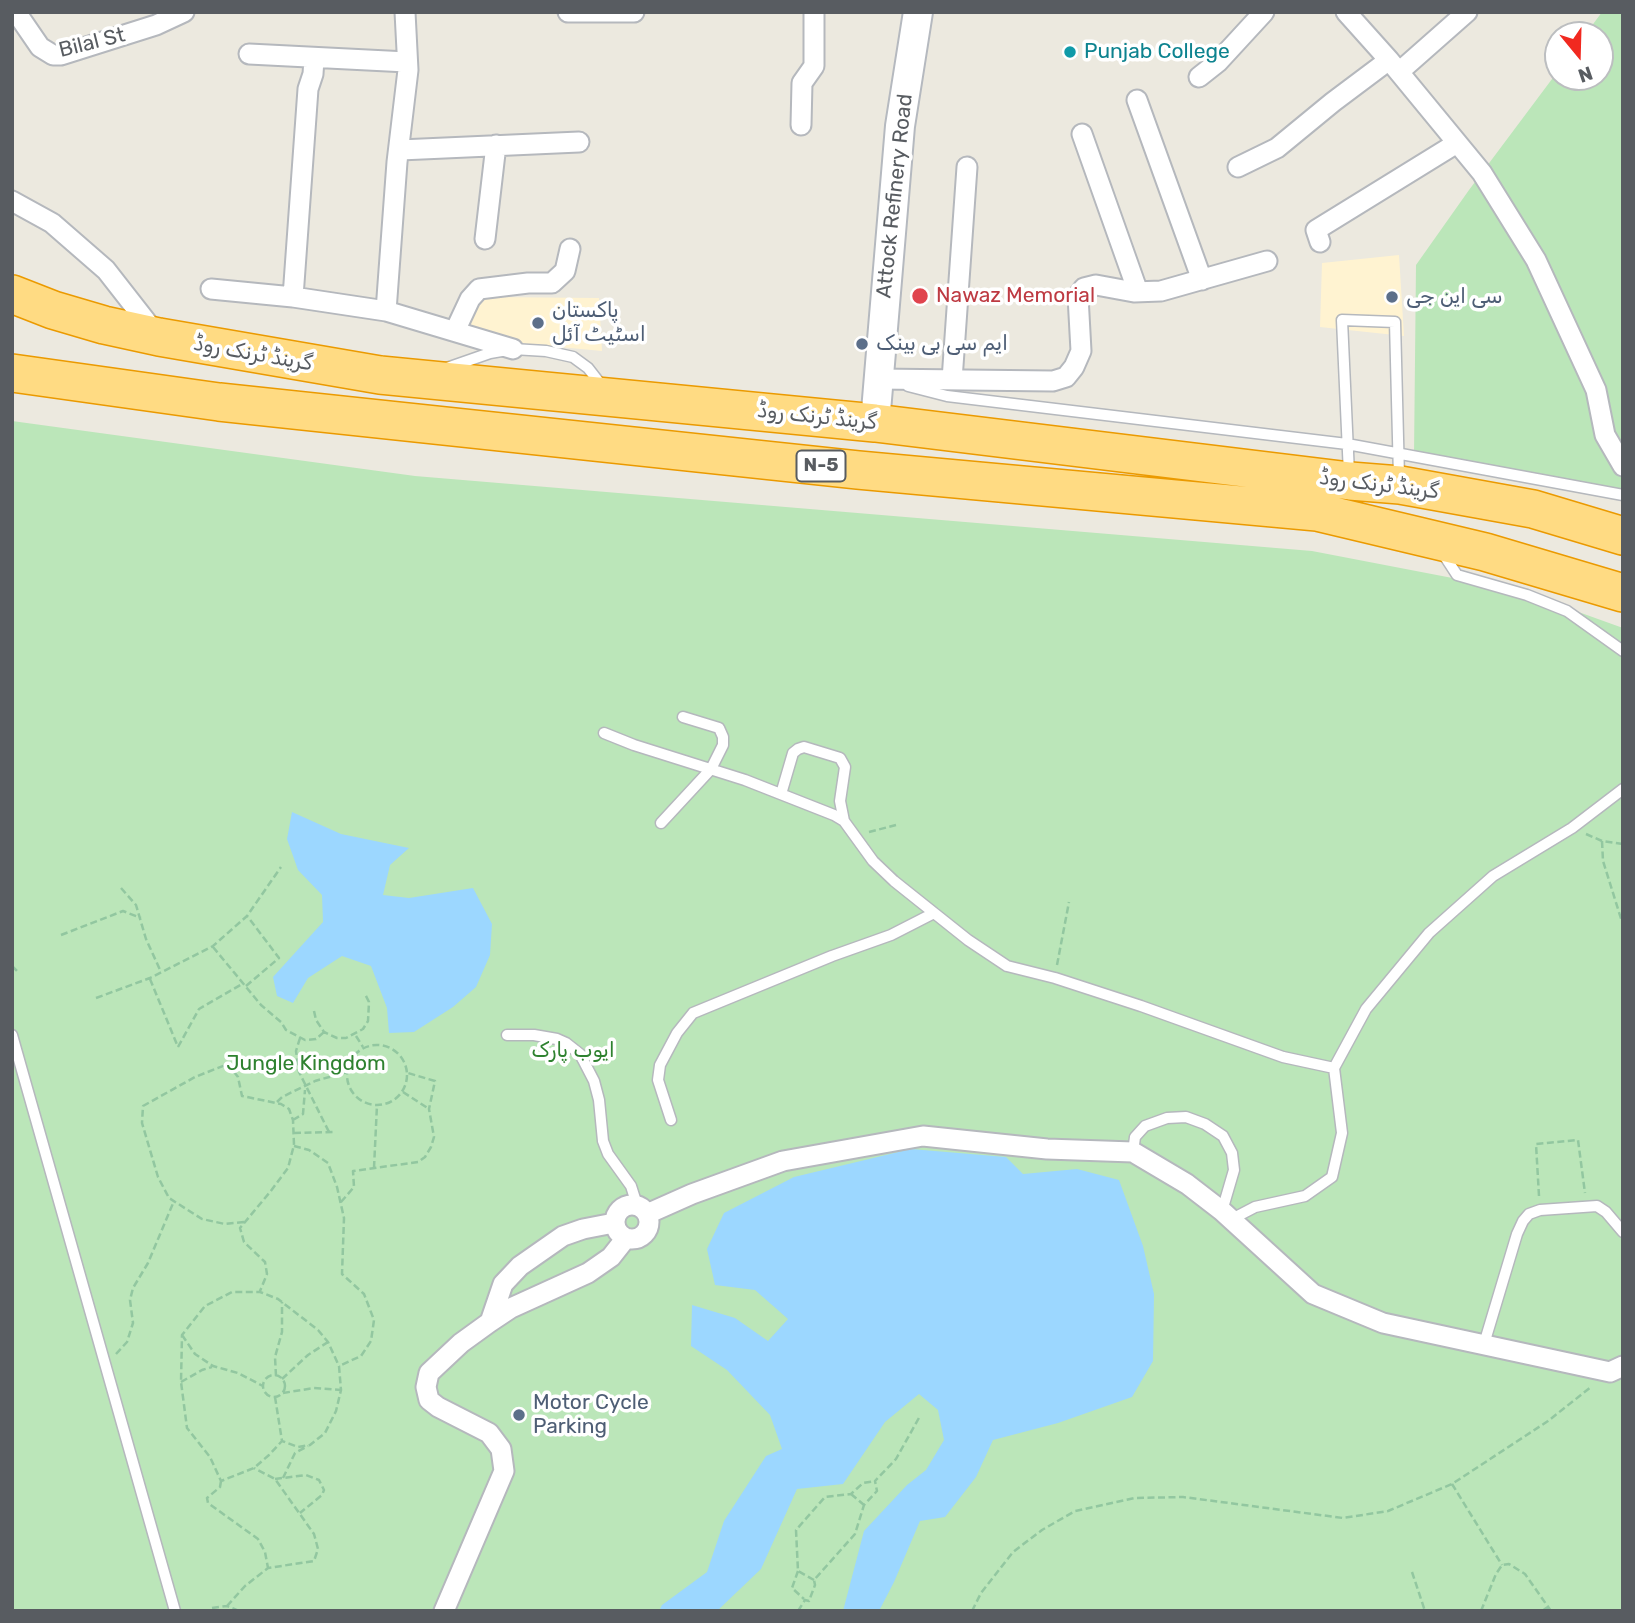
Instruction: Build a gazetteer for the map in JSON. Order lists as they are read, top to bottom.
{
  "streets": {
    "highway": ["گرینڈ ٹرنک روڈ", "N-5"],
    "street": ["Bilal St", "Attock Refinery Road"]
  },
  "crossings": [
    ["Attock Refinery Road", "گرینڈ ٹرنک روڈ"]
  ],
  "parks": ["ایوب پارک", "Jungle Kingdom"],
  "places": [
    "Punjab College",
    "Nawaz Memorial",
    "سی این جی",
    "پاکستان اسٹیٹ آئل",
    "ایم سی بی بینک",
    "Motor Cycle Parking"
  ],
  "north": "bottom"
}
